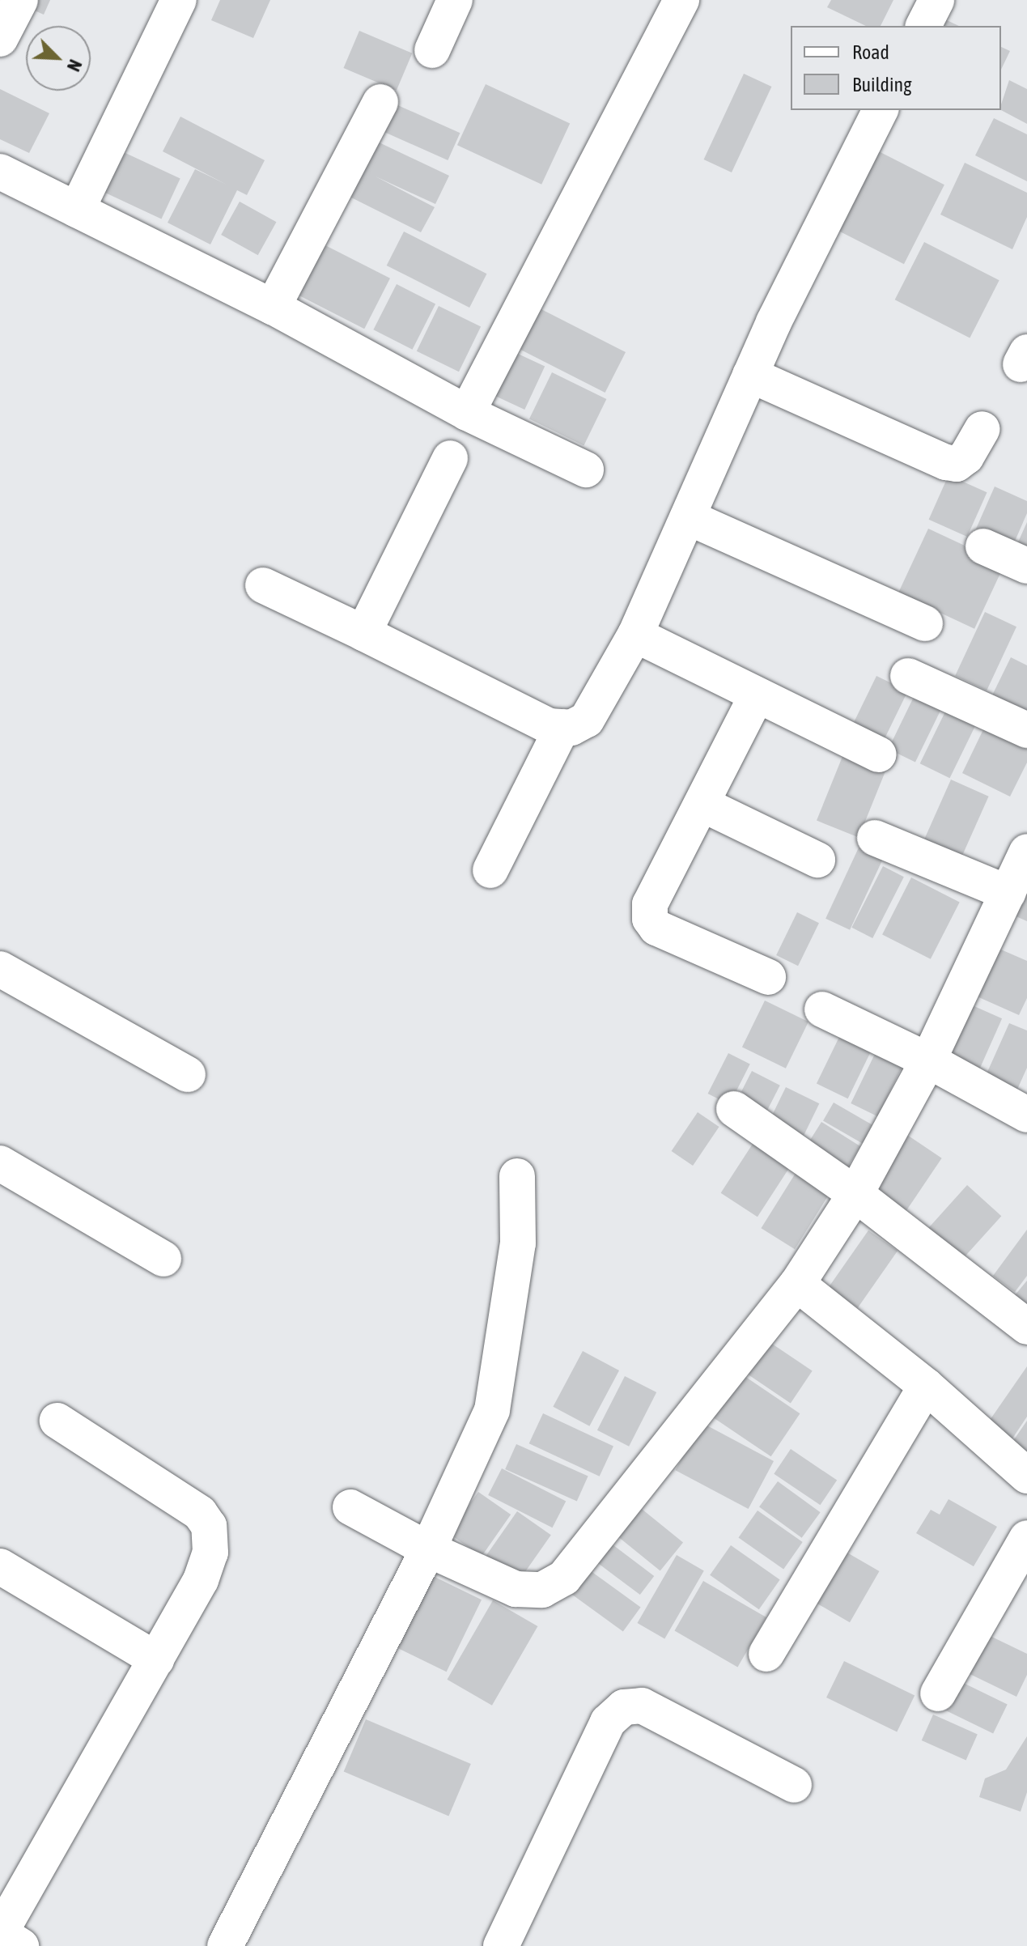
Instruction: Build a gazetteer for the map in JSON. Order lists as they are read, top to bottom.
{
  "legend": ["Road", "Building"],
  "north": "bottom right"
}
